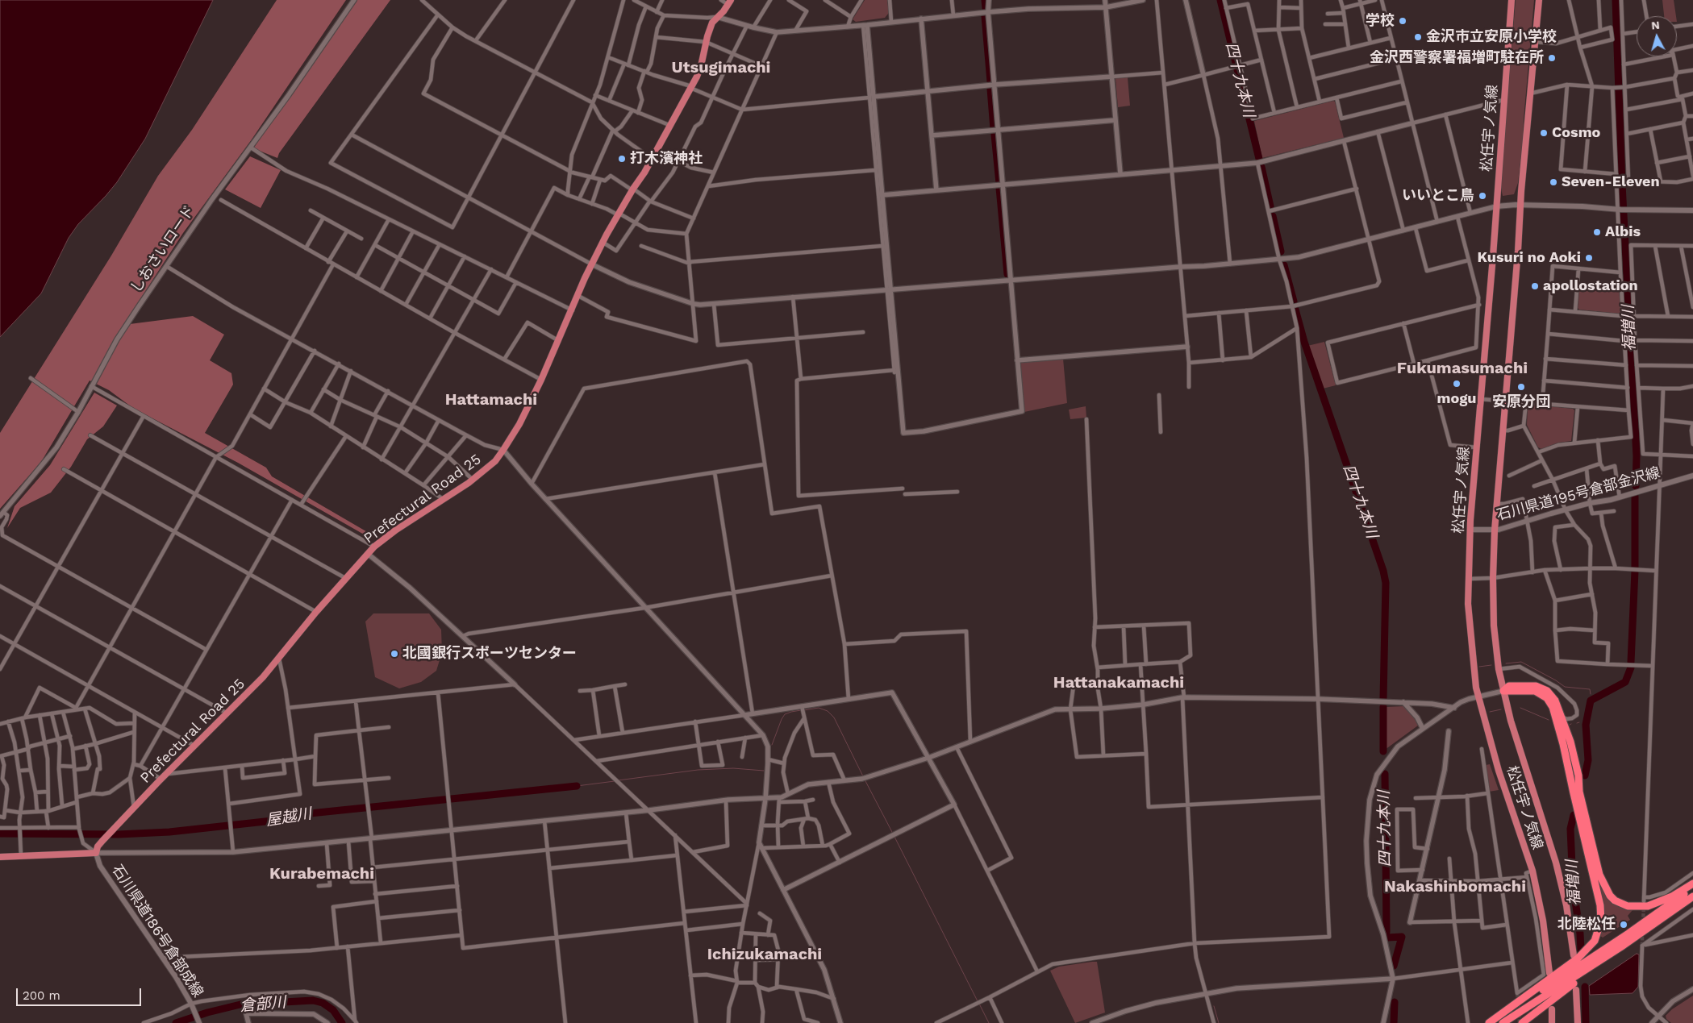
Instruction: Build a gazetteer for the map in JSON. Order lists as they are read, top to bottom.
{
  "streets": {
    "main road": [
      "松任宇ノ気線",
      "石川県道195号倉部金沢線",
      "Prefectural Road 25",
      "石川県道186号倉部成線"
    ],
    "street": ["しおさいロード"]
  },
  "crossings": [
    ["松任宇ノ気線", "石川県道195号倉部金沢線"],
    ["Prefectural Road 25", "石川県道186号倉部成線"]
  ],
  "districts": [
    "Utsugimachi",
    "Fukumasumachi",
    "Hattamachi",
    "Hattanakamachi",
    "Kurabemachi",
    "Nakashinbomachi",
    "Ichizukamachi"
  ],
  "water": [
    "四十九本川",
    "福増川",
    "屋越川",
    "倉部川"
  ],
  "places": [
    "学校",
    "金沢市立安原小学校",
    "金沢西警察署福増町駐在所",
    "Cosmo",
    "打木濱神社",
    "Seven-Eleven",
    "いいとこ鳥",
    "Albis",
    "Kusuri no Aoki",
    "apollostation",
    "mogu",
    "安原分団",
    "北國銀行スポーツセンター",
    "北陸松任"
  ],
  "scale_bar": "200 m",
  "north": "top"
}
